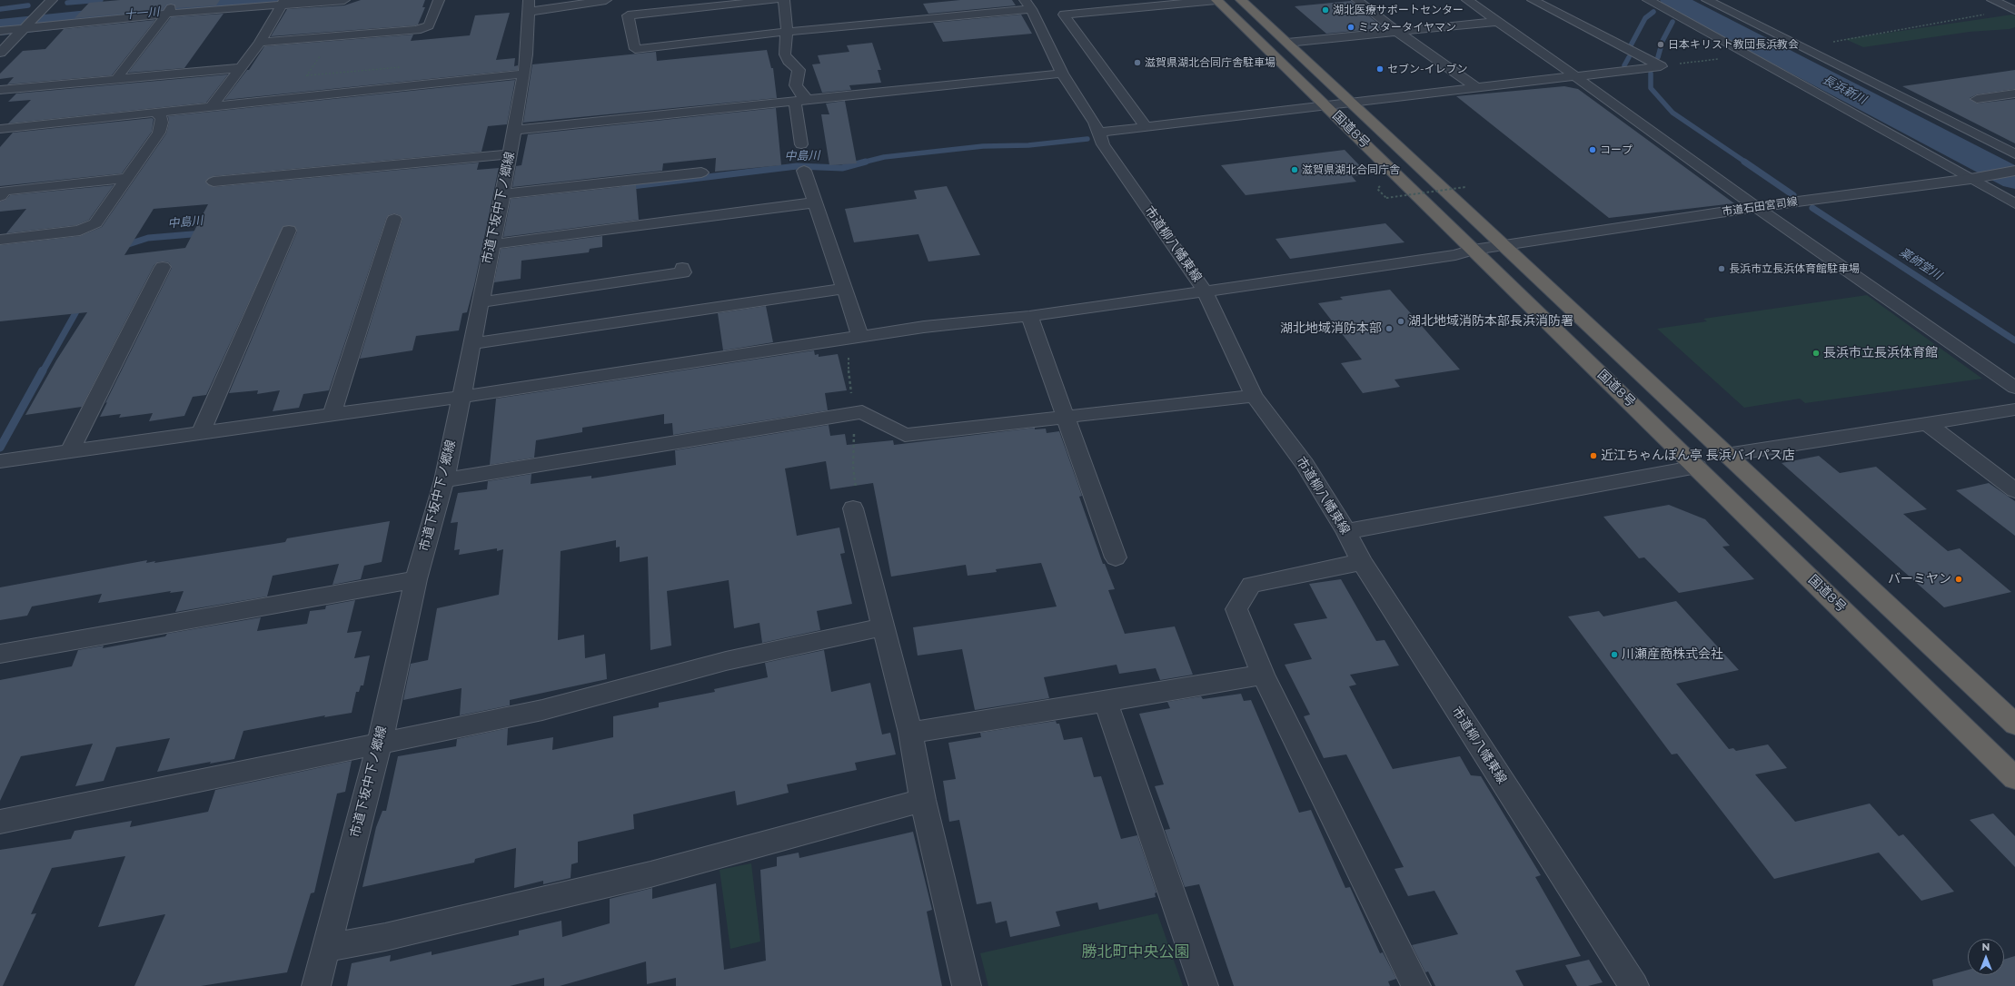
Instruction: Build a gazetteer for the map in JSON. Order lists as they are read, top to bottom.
{
  "streets": {
    "highway": ["国道8号"],
    "street": ["市道石田宮司線", "市道下坂中下ノ郷線", "市道柳八幡東線"]
  },
  "crossings": [
    ["国道8号", "市道石田宮司線"],
    ["市道石田宮司線", "市道下坂中下ノ郷線"],
    ["市道石田宮司線", "市道柳八幡東線"]
  ],
  "water": [
    "十一川",
    "長浜新川",
    "中島川",
    "薬師堂川"
  ],
  "parks": ["勝北町中央公園"],
  "places": [
    "湖北医療サポートセンター",
    "ミスタータイヤマン",
    "日本キリスト教団長浜教会",
    "滋賀県湖北合同庁舎駐車場",
    "セブン-イレブン",
    "コープ",
    "滋賀県湖北合同庁舎",
    "長浜市立長浜体育館駐車場",
    "湖北地域消防本部長浜消防署",
    "湖北地域消防本部",
    "長浜市立長浜体育館",
    "近江ちゃんぽん亭 長浜バイパス店",
    "バーミヤン",
    "川瀬産商株式会社"
  ],
  "north": "top"
}
